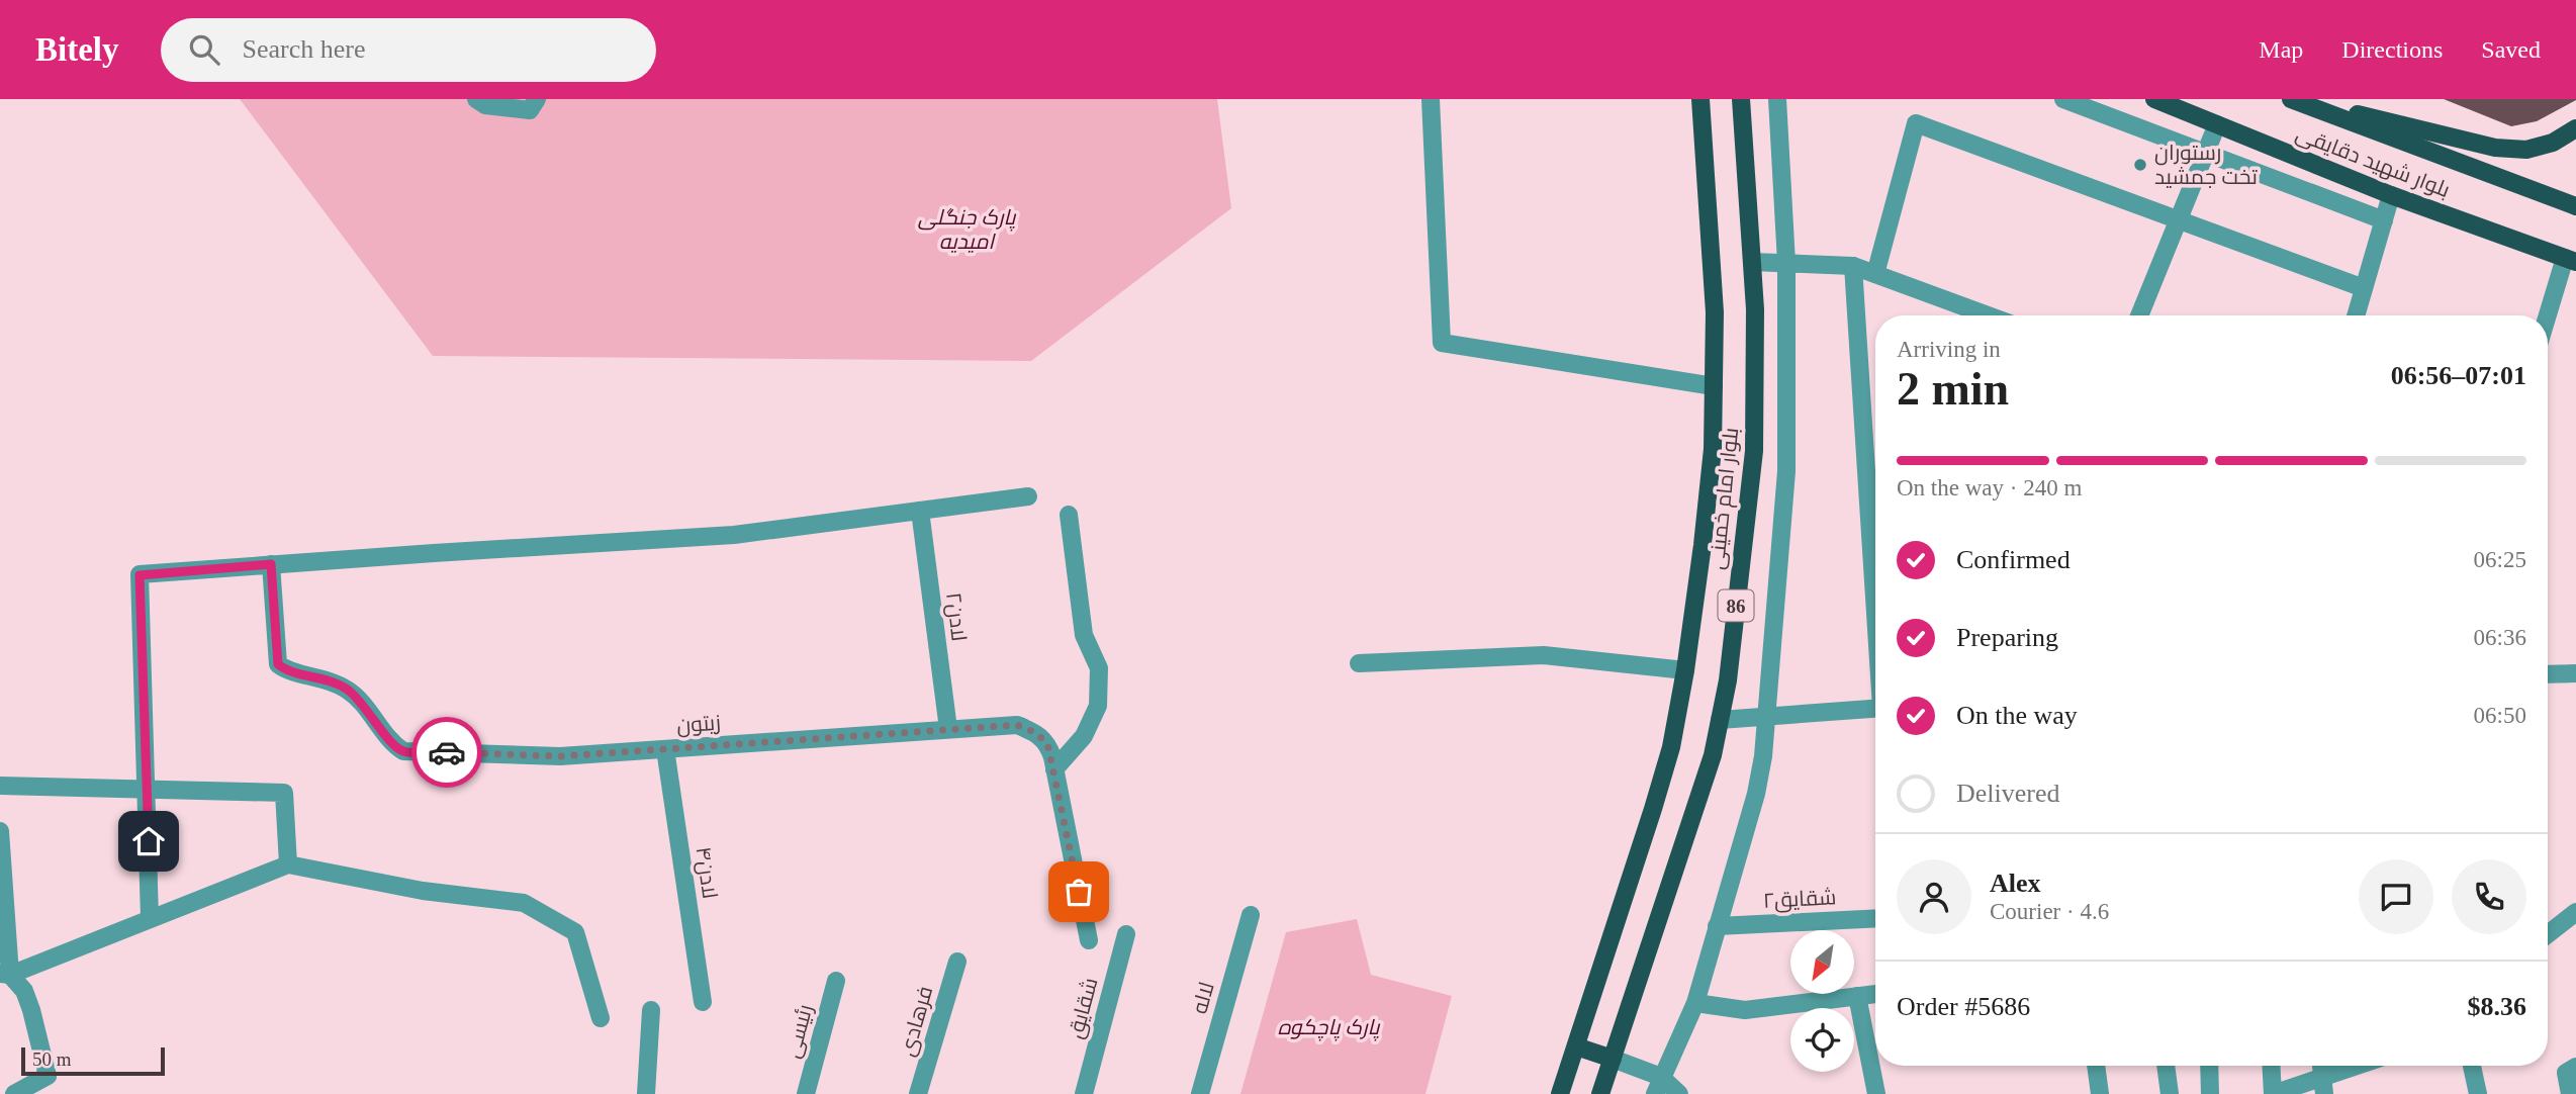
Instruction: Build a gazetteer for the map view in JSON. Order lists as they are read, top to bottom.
{
  "streets": {
    "main road": ["بلوار شهید دقایقی", "بلوار امام خمینی", "86"],
    "street": [
      "لادن۲",
      "زیتون",
      "لادن۴",
      "شقایق۲",
      "لاله",
      "شقایق",
      "فرهادی",
      "رئیسی"
    ]
  },
  "crossings": [
    ["لادن۲", "زیتون"],
    ["زیتون", "لادن۴"]
  ],
  "parks": ["پارک جنگلی امیدیه", "پارک پاچکوه"],
  "places": ["رستوران تخت جمشید"],
  "scale_bar": "50 m",
  "north": "bottom left",
  "page": {
    "header": "Bitely",
    "search": "Search here",
    "nav": ["Map", "Directions", "Saved"],
    "heading": ["2 min", "Arriving in", "06:56–07:01"],
    "panel": [
      "Alex",
      "Courier · 4.6",
      "Order #5686",
      "$8.36"
    ],
    "bar": "On the way · 240 m",
    "list": [
      ["Confirmed", "06:25"],
      ["Preparing", "06:36"],
      ["On the way", "06:50"],
      "Delivered"
    ],
    "scale": "50 m"
  }
}
